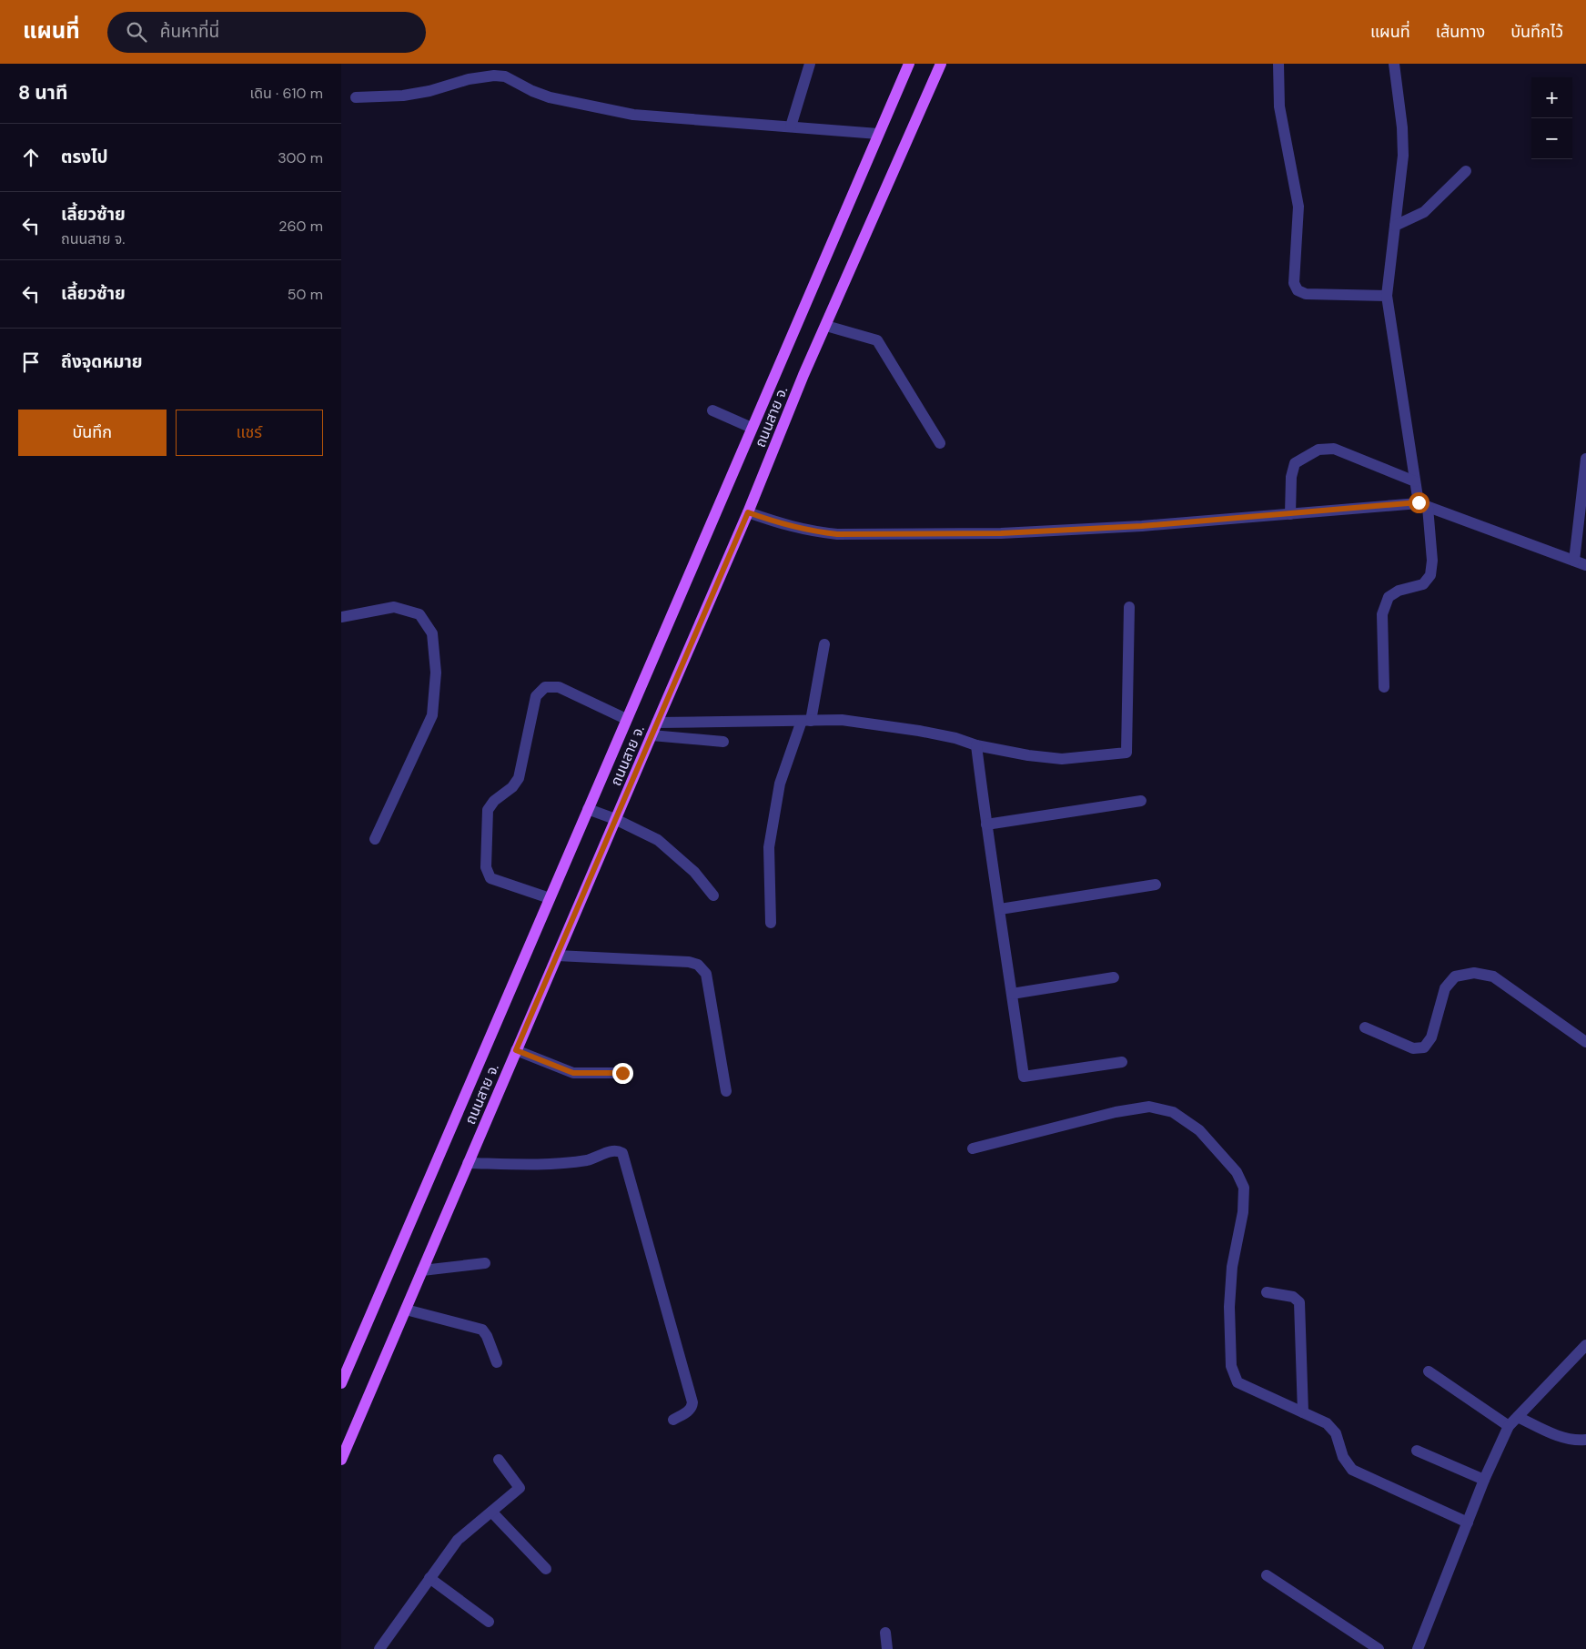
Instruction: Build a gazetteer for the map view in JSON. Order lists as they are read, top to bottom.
{
  "streets": {
    "main road": ["ถนนสาย จ."]
  },
  "page": {
    "header": "แผนที่",
    "search": "ค้นหาที่นี่",
    "nav": ["แผนที่", "เส้นทาง", "บันทึกไว้"],
    "heading": ["8 นาที", "เดิน · 610 m"],
    "map_buttons": ["+", "−"],
    "list": [
      ["ตรงไป", "300 m"],
      ["เลี้ยวซ้าย", "ถนนสาย จ.", "260 m"],
      ["เลี้ยวซ้าย", "50 m"],
      "ถึงจุดหมาย"
    ],
    "buttons": ["บันทึก", "แชร์"]
  }
}
